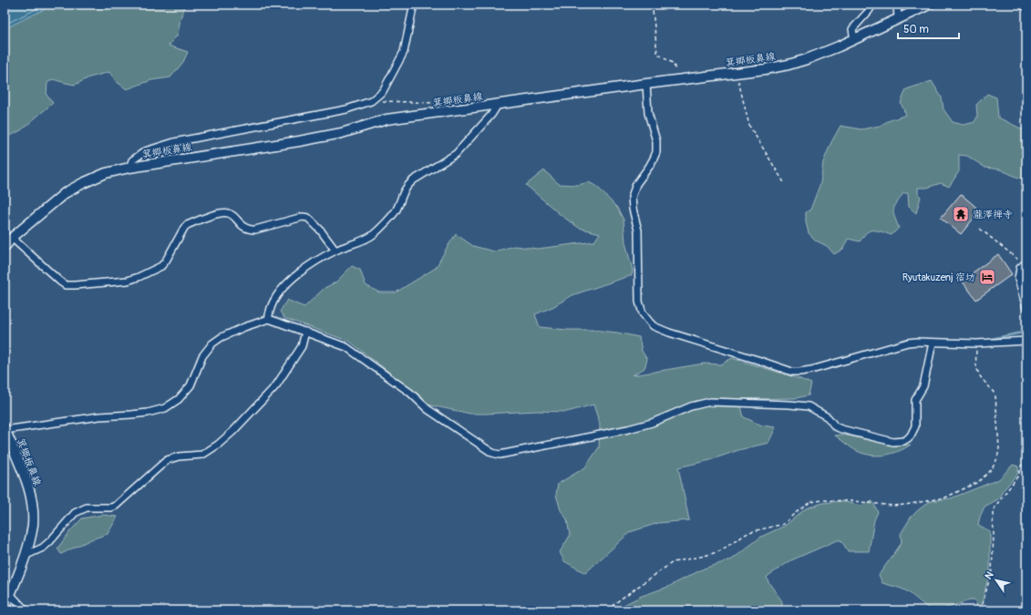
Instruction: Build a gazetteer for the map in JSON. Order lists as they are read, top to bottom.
{
  "streets": {
    "main road": ["箕郷板鼻線"]
  },
  "places": {
    "temple": ["瀧澤禅寺"],
    "hotel": ["Ryutakuzenj 宿坊"]
  },
  "scale_bar": "50 m",
  "north": "top left"
}
